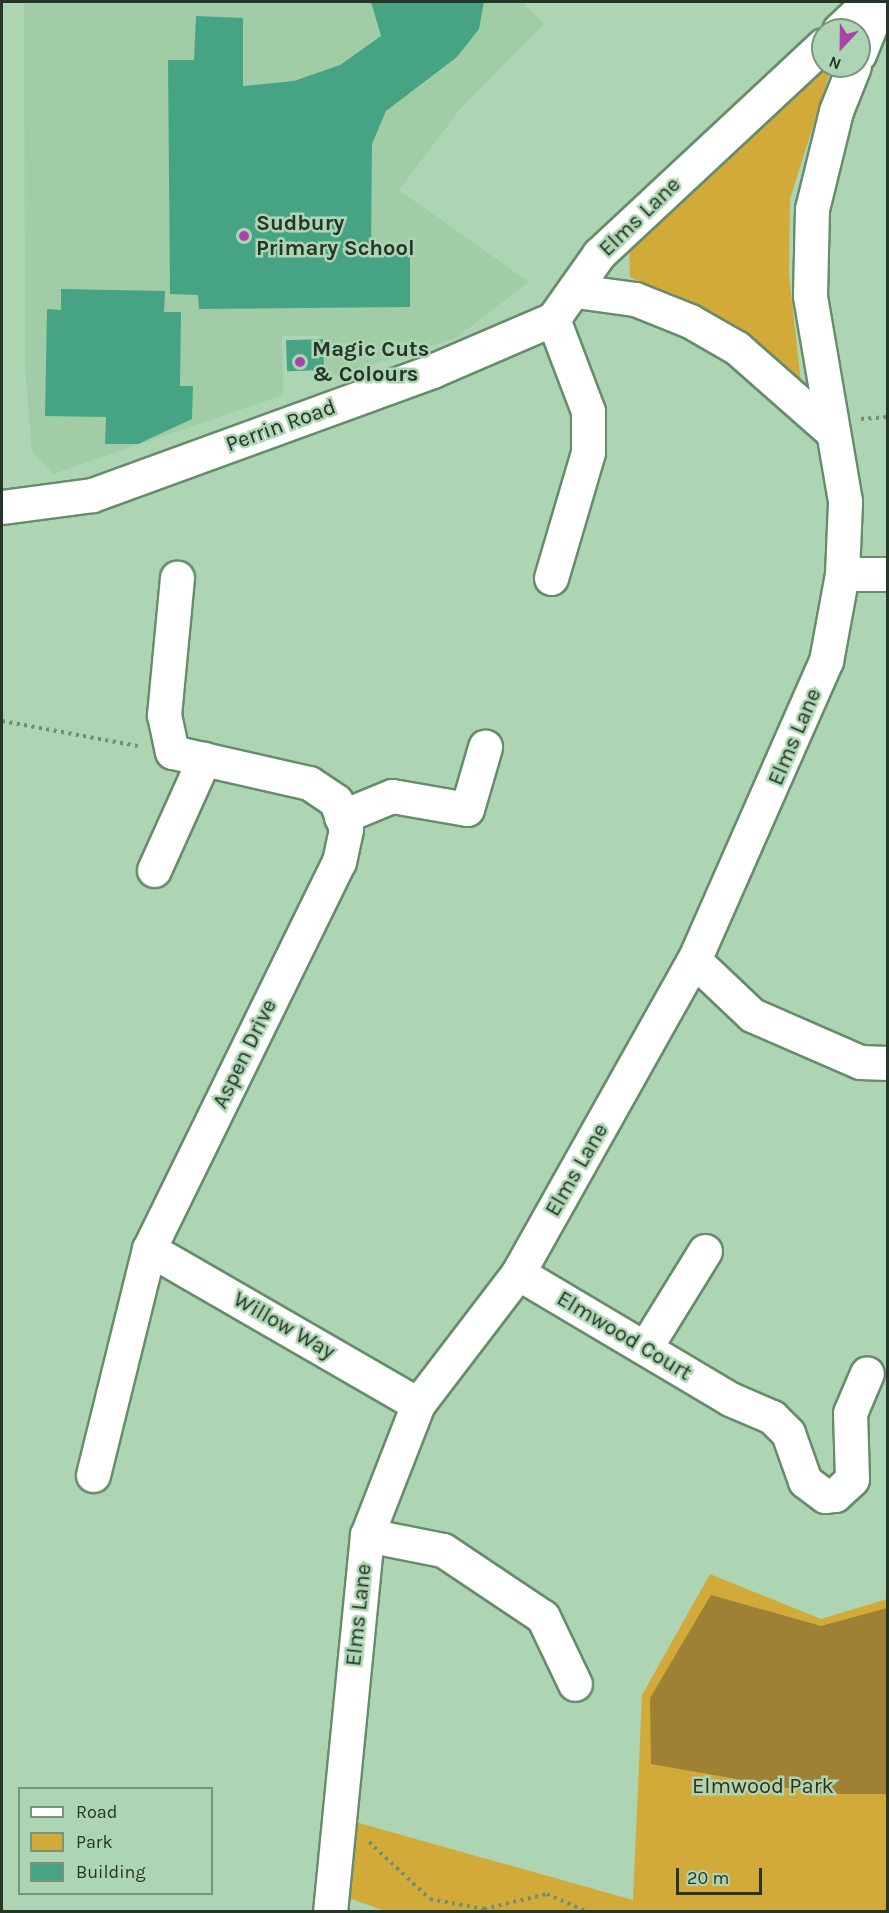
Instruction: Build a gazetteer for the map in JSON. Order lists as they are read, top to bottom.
{
  "streets": {
    "street": [
      "Elms Lane",
      "Perrin Road",
      "Aspen Drive",
      "Willow Way",
      "Elmwood Court"
    ]
  },
  "crossings": [
    ["Elms Lane", "Perrin Road"],
    ["Elms Lane", "Willow Way"],
    ["Elms Lane", "Elmwood Court"],
    ["Aspen Drive", "Willow Way"]
  ],
  "parks": ["Elmwood Park"],
  "places": ["Sudbury Primary School", "Magic Cuts & Colours"],
  "legend": ["Road", "Park", "Building"],
  "scale_bar": "20 m",
  "north": "bottom"
}
